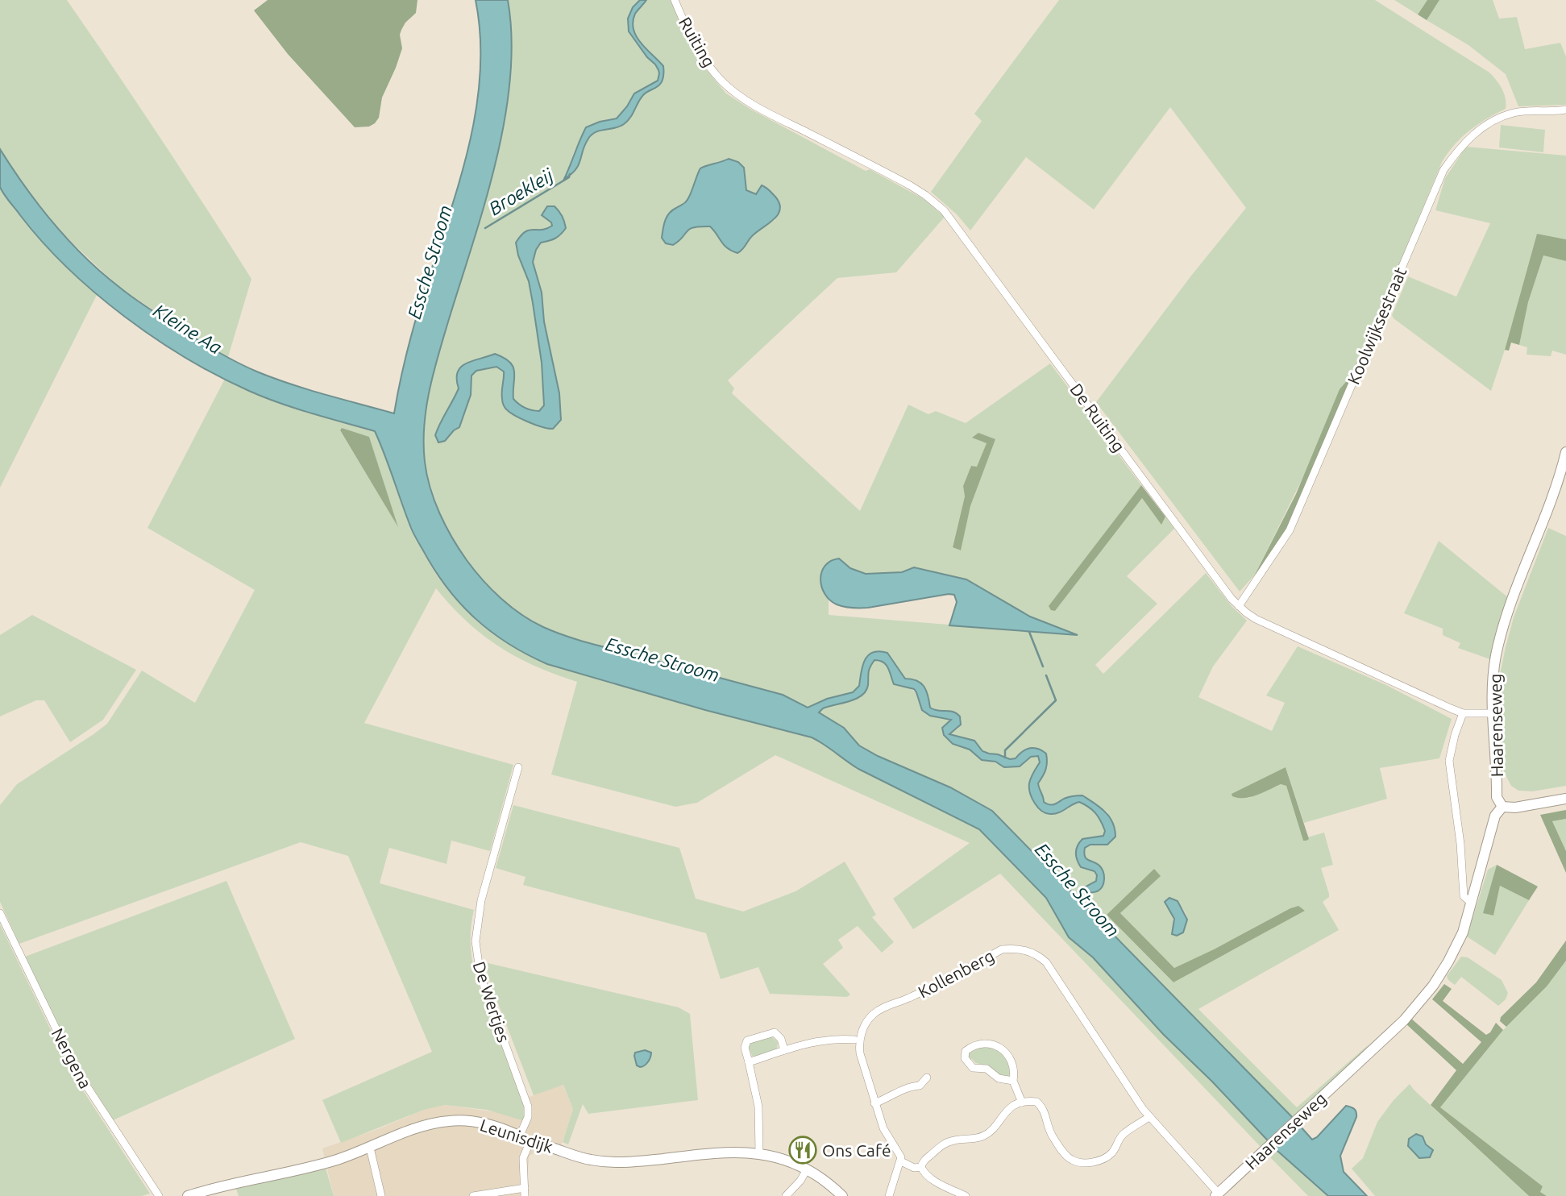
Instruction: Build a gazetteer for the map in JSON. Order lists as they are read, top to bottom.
{
  "streets": {
    "street": [
      "Ruiting",
      "Koolwijksestraat",
      "De Ruiting",
      "Haarenseweg",
      "Kollenberg",
      "De Wertjes",
      "Nergena",
      "Leunisdijk"
    ]
  },
  "crossings": [
    ["Ruiting", "De Ruiting"],
    ["Koolwijksestraat", "De Ruiting"],
    ["De Ruiting", "Haarenseweg"],
    ["Haarenseweg", "Kollenberg"],
    ["De Wertjes", "Leunisdijk"]
  ],
  "water": ["Broekleij", "Essche Stroom", "Kleine Aa"],
  "places": {
    "restaurant": ["Ons Café"]
  }
}
